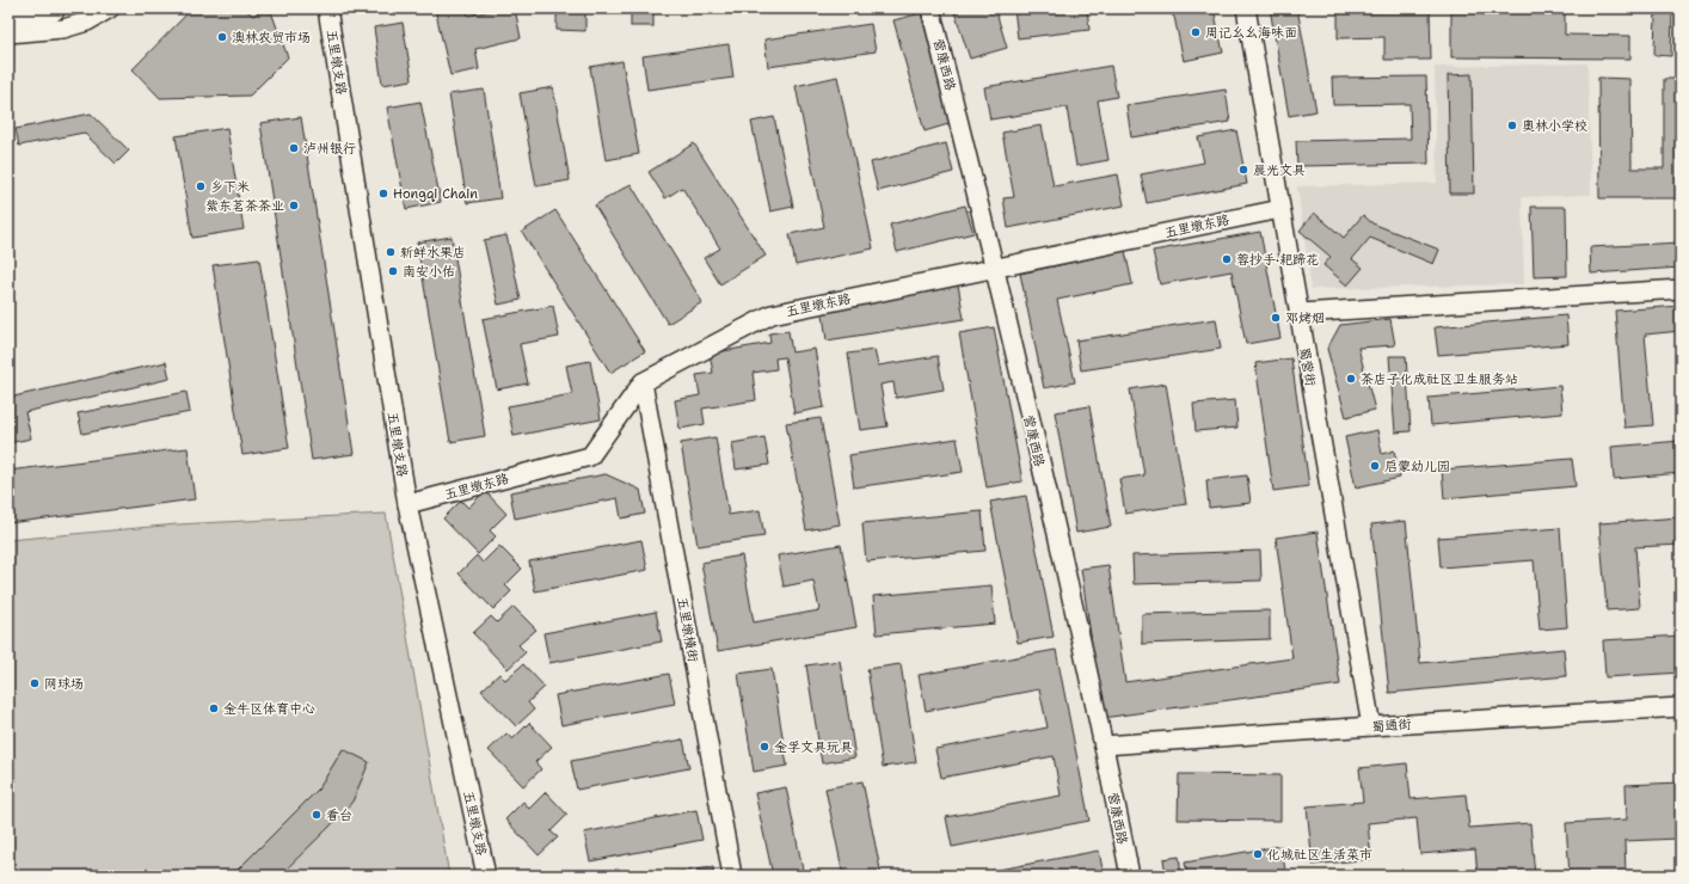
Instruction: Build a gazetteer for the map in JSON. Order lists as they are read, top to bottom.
{
  "streets": {
    "street": [
      "五里墩支路",
      "营康西路",
      "五里墩东路",
      "蜀营街",
      "五里墩横街",
      "蜀通街"
    ]
  },
  "crossings": [
    ["五里墩支路", "五里墩东路"],
    ["营康西路", "五里墩东路"],
    ["营康西路", "蜀通街"],
    ["五里墩东路", "蜀营街"],
    ["五里墩东路", "五里墩横街"],
    ["蜀营街", "蜀通街"]
  ],
  "places": [
    "周记幺幺海味面",
    "澳林农贸市场",
    "奥林小学校",
    "泸州银行",
    "晨光文具",
    "乡下米",
    "Hongqi Chain",
    "紫东茗茶茶业",
    "新鲜水果店",
    "蓉抄手·耙蹄花",
    "南安小佑",
    "邓烤烟",
    "茶店子化成社区卫生服务站",
    "启蒙幼儿园",
    "网球场",
    "金牛区体育中心",
    "金孚文具玩具",
    "看台",
    "化城社区生活菜市"
  ]
}
